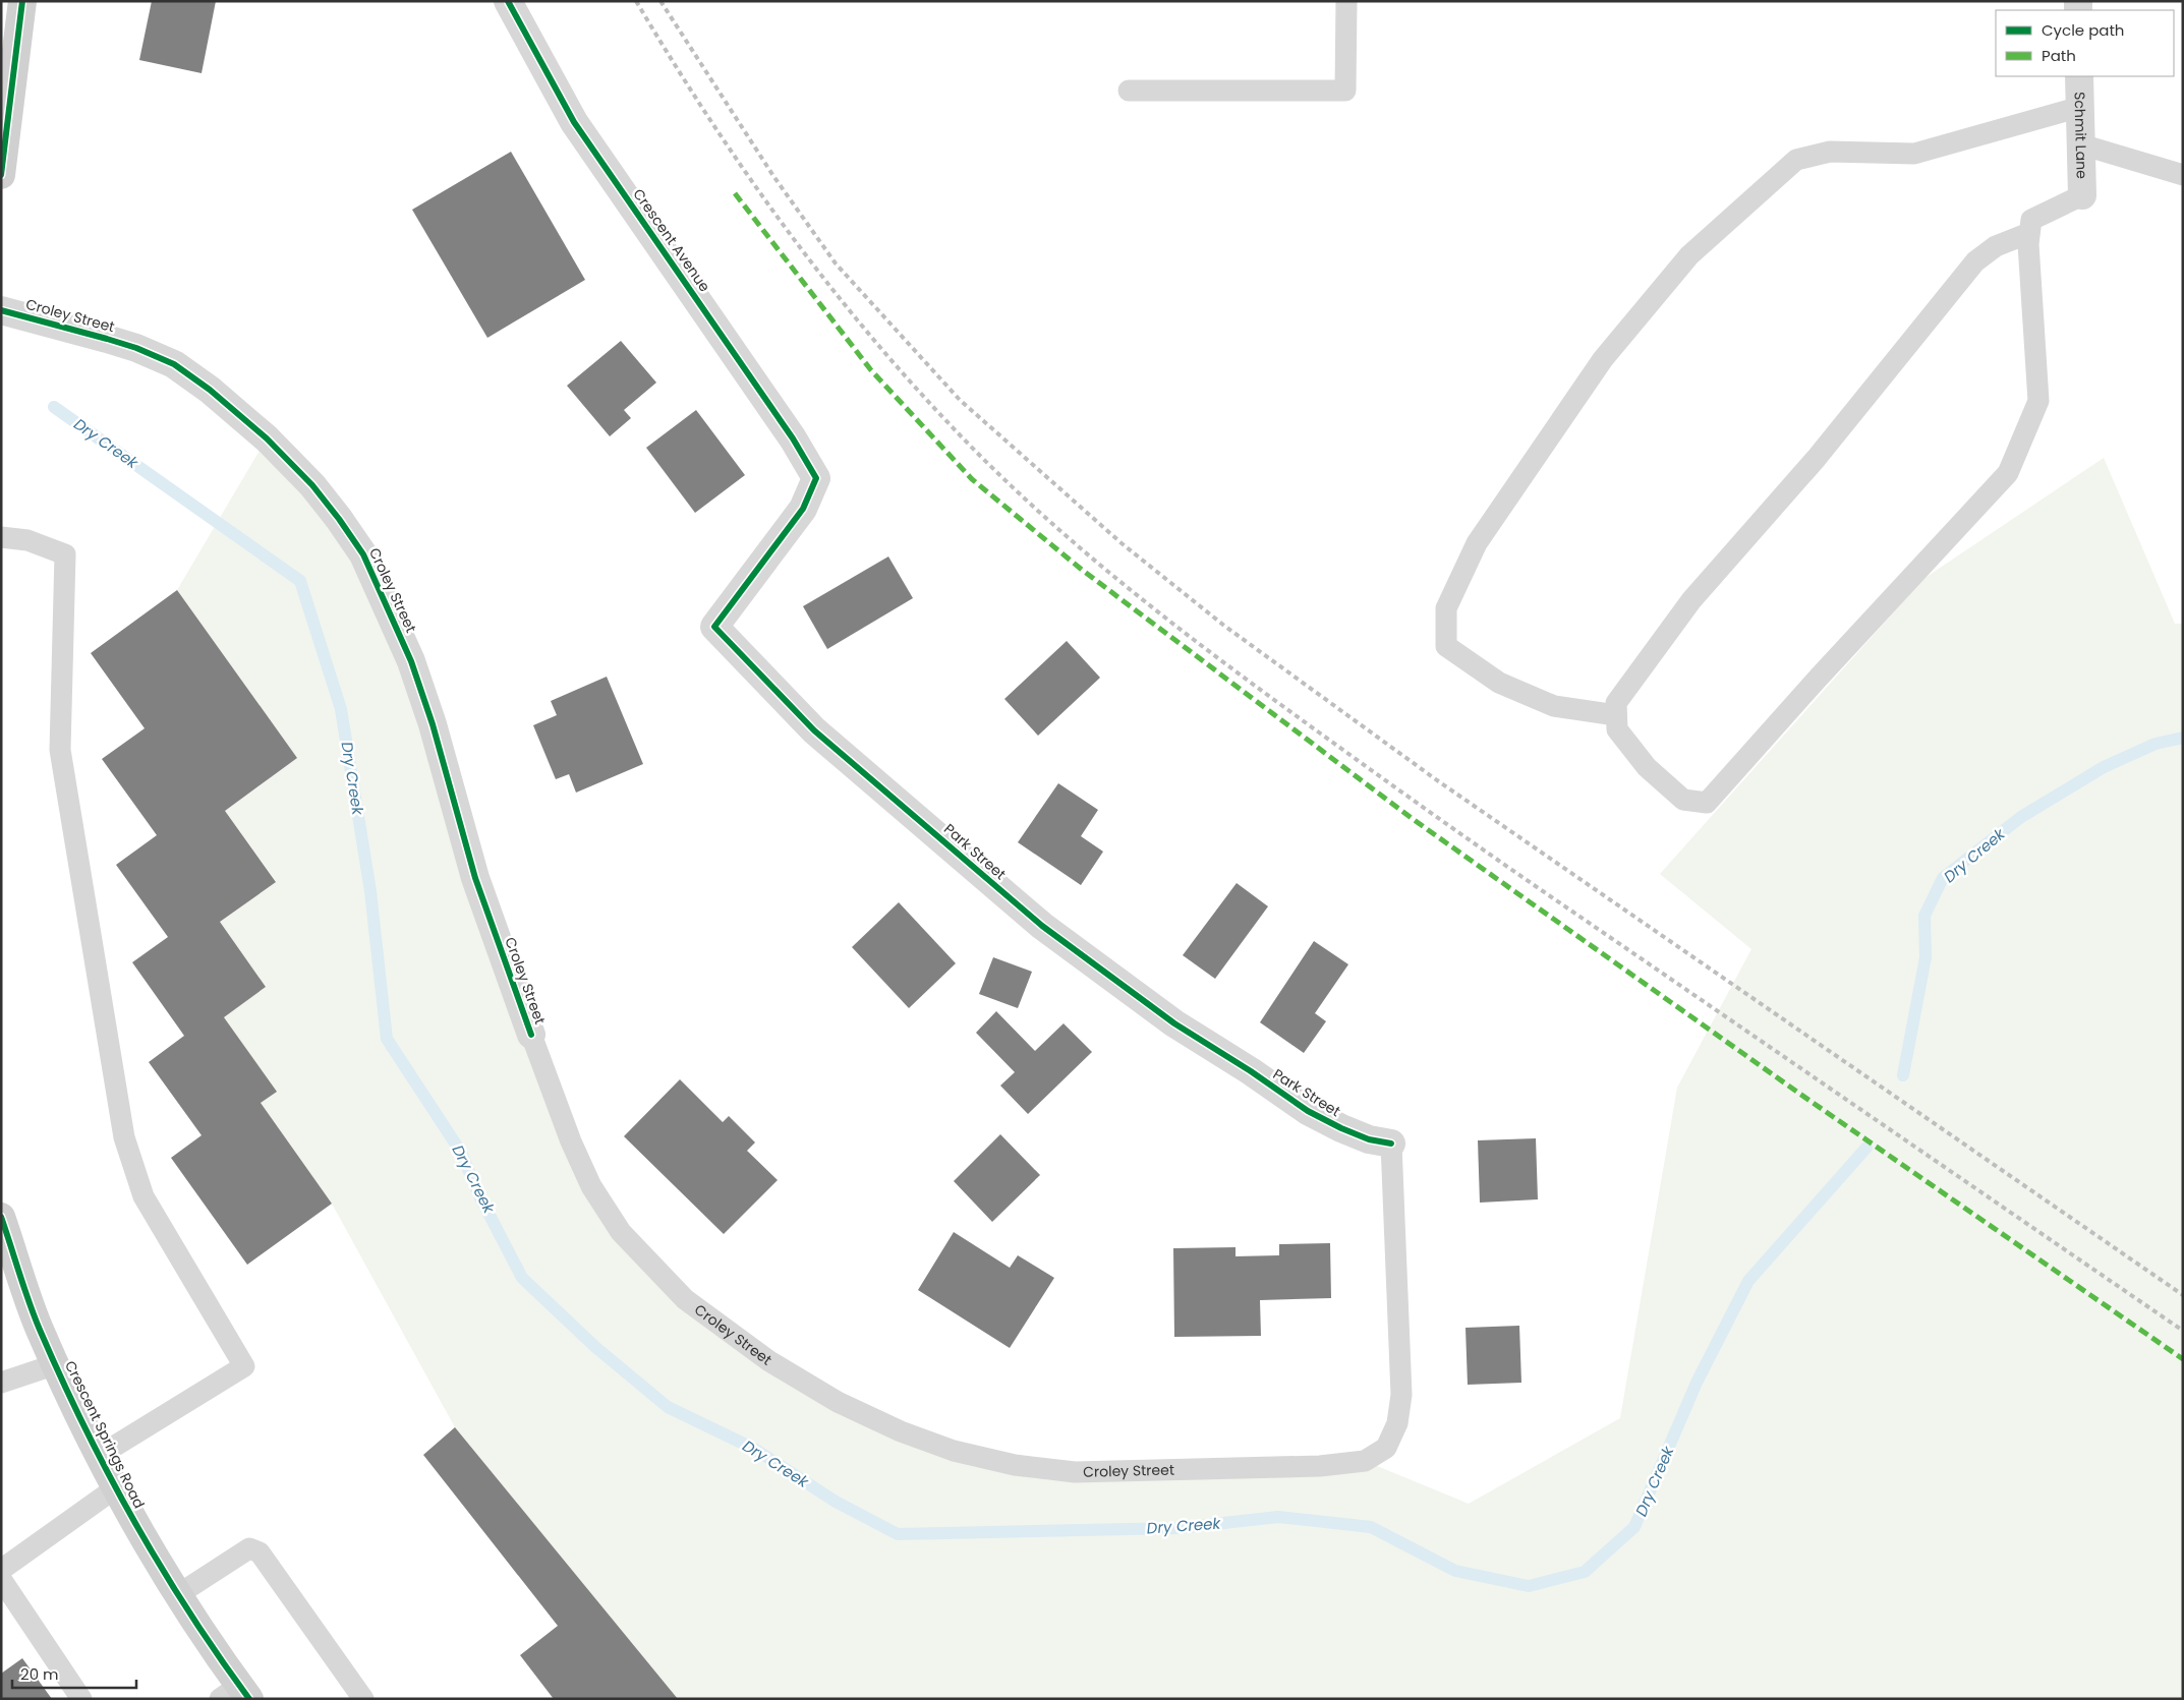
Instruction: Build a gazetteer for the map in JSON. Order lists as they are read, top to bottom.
{
  "streets": {
    "main road": ["Crescent Springs Road"],
    "street": [
      "Schmit Lane",
      "Crescent Avenue",
      "Croley Street",
      "Park Street"
    ]
  },
  "crossings": [
    ["Crescent Avenue", "Park Street"],
    ["Croley Street", "Park Street"]
  ],
  "water": ["Dry Creek"],
  "legend": ["Cycle path", "Path"],
  "scale_bar": "20 m"
}
